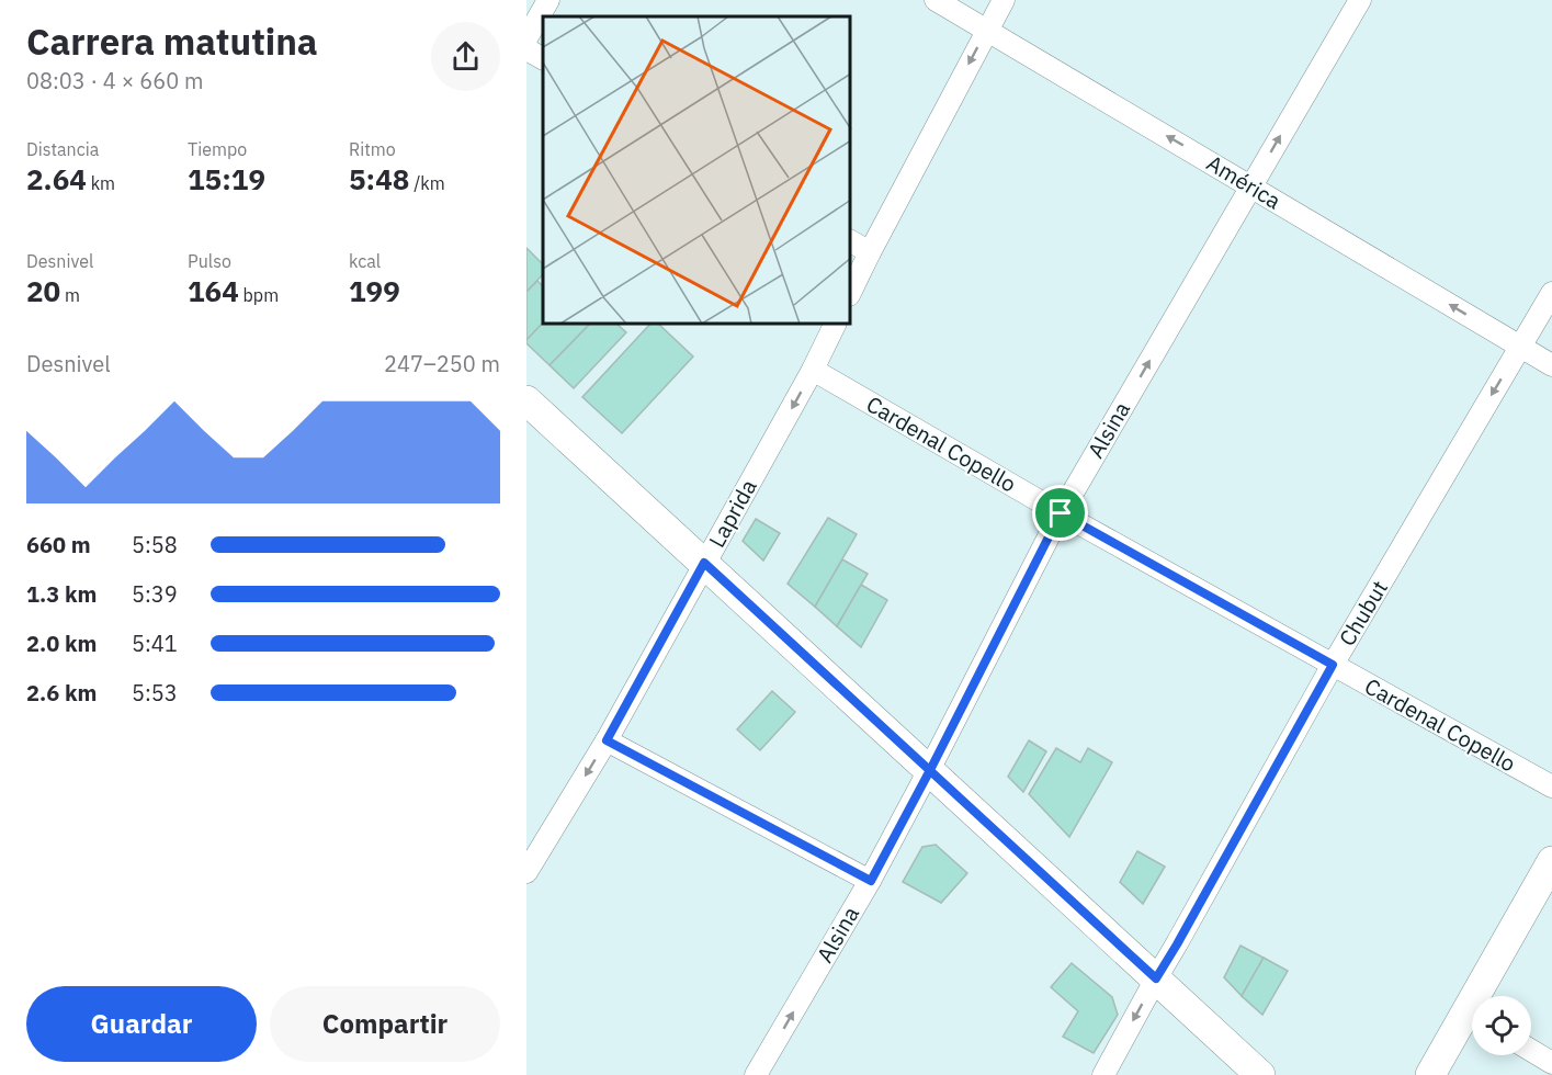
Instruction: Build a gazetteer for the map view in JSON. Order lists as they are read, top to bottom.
{
  "streets": {
    "street": [
      "América",
      "Alsina",
      "Cardenal Copello",
      "Laprida",
      "Chubut"
    ]
  },
  "crossings": [
    ["América", "Alsina"],
    ["América", "Chubut"],
    ["Alsina", "Cardenal Copello"],
    ["Cardenal Copello", "Laprida"],
    ["Cardenal Copello", "Chubut"]
  ],
  "one_way": [
    "América",
    "Alsina",
    "Laprida",
    "Chubut"
  ],
  "page": {
    "heading": ["Carrera matutina", "08:03 · 4 × 660 m"],
    "stats": [
      ["Distancia", "2.64 km"],
      ["Tiempo", "15:19"],
      ["Ritmo", "5:48 /km"],
      ["Desnivel", "20 m"],
      ["Pulso", "164 bpm"],
      ["kcal", "199"]
    ],
    "chart": ["Desnivel", "247–250 m"],
    "list": [
      {
        "name": "660 m",
        "note": "5:58"
      },
      {
        "name": "1.3 km",
        "note": "5:39"
      },
      {
        "name": "2.0 km",
        "note": "5:41"
      },
      {
        "name": "2.6 km",
        "note": "5:53"
      }
    ],
    "buttons": ["Guardar", "Compartir"]
  }
}
